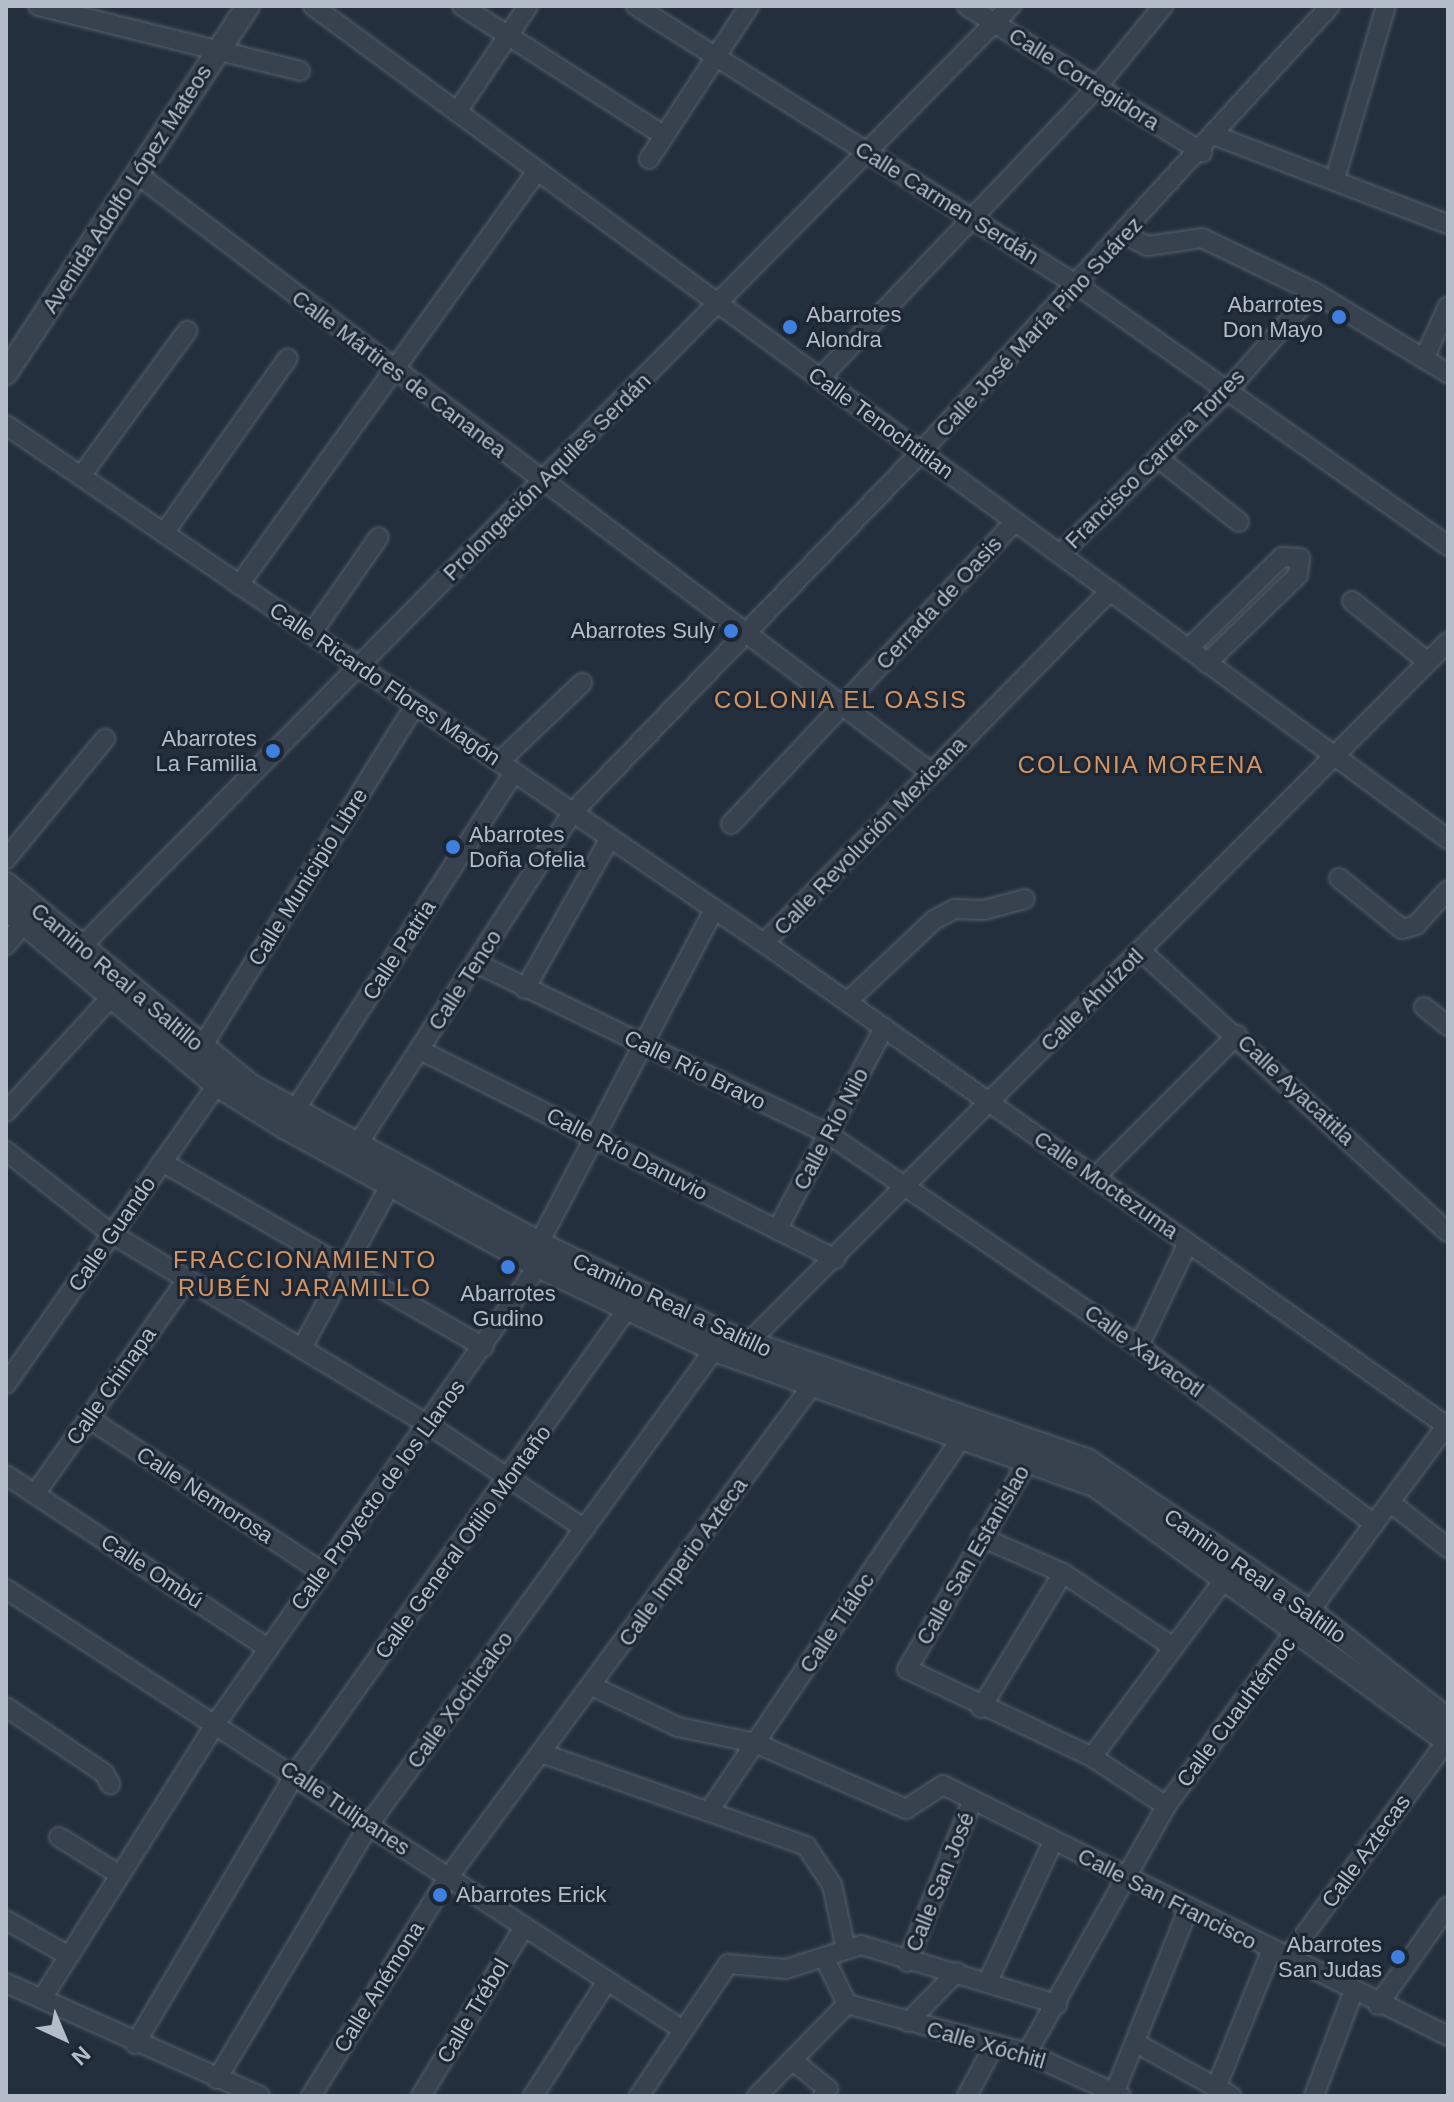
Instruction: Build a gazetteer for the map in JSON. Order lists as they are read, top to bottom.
{
  "streets": {
    "street": [
      "Calle Corregidora",
      "Avenida Adolfo López Mateos",
      "Calle Carmen Serdán",
      "Calle José María Pino Suárez",
      "Calle Mártires de Cananea",
      "Calle Tenochtitlan",
      "Francisco Carrera Torres",
      "Prolongación Aquiles Serdán",
      "Cerrada de Oasis",
      "Calle Ricardo Flores Magón",
      "Calle Revolución Mexicana",
      "Calle Municipio Libre",
      "Calle Patria",
      "Camino Real a Saltillo",
      "Calle Tenco",
      "Calle Ahuízotl",
      "Calle Río Bravo",
      "Calle Ayacatitla",
      "Calle Río Nilo",
      "Calle Río Danuvio",
      "Calle Moctezuma",
      "Calle Guando",
      "Calle Xayacotl",
      "Calle Chinapa",
      "Calle Nemorosa",
      "Calle Proyecto de los Llanos",
      "Calle General Otilio Montaño",
      "Calle San Estanislao",
      "Calle Imperio Azteca",
      "Calle Ombú",
      "Calle Tláloc",
      "Calle Xochicalco",
      "Calle Cuauhtémoc",
      "Calle Tulipanes",
      "Calle Aztecas",
      "Calle San José",
      "Calle San Francisco",
      "Calle Anémona",
      "Calle Trébol",
      "Calle Xóchitl"
    ]
  },
  "crossings": [
    ["Calle Corregidora", "Calle José María Pino Suárez"],
    ["Calle Corregidora", "Prolongación Aquiles Serdán"],
    ["Avenida Adolfo López Mateos", "Calle Mártires de Cananea"],
    ["Calle Carmen Serdán", "Calle José María Pino Suárez"],
    ["Calle Carmen Serdán", "Francisco Carrera Torres"],
    ["Calle Carmen Serdán", "Prolongación Aquiles Serdán"],
    ["Calle José María Pino Suárez", "Calle Mártires de Cananea"],
    ["Calle José María Pino Suárez", "Calle Tenochtitlan"],
    ["Calle José María Pino Suárez", "Calle Ricardo Flores Magón"],
    ["Calle José María Pino Suárez", "Calle Tenco"],
    ["Calle Mártires de Cananea", "Prolongación Aquiles Serdán"],
    ["Calle Mártires de Cananea", "Cerrada de Oasis"],
    ["Calle Mártires de Cananea", "Calle Revolución Mexicana"],
    ["Calle Tenochtitlan", "Francisco Carrera Torres"],
    ["Calle Tenochtitlan", "Prolongación Aquiles Serdán"],
    ["Calle Tenochtitlan", "Cerrada de Oasis"],
    ["Calle Tenochtitlan", "Calle Revolución Mexicana"],
    ["Calle Tenochtitlan", "Calle Ahuízotl"],
    ["Prolongación Aquiles Serdán", "Calle Ricardo Flores Magón"],
    ["Prolongación Aquiles Serdán", "Camino Real a Saltillo"],
    ["Calle Ricardo Flores Magón", "Calle Revolución Mexicana"],
    ["Calle Ricardo Flores Magón", "Calle Municipio Libre"],
    ["Calle Ricardo Flores Magón", "Calle Patria"],
    ["Calle Ricardo Flores Magón", "Calle Tenco"],
    ["Calle Ricardo Flores Magón", "Calle Moctezuma"],
    ["Calle Revolución Mexicana", "Calle Moctezuma"],
    ["Calle Municipio Libre", "Camino Real a Saltillo"],
    ["Calle Patria", "Camino Real a Saltillo"],
    ["Camino Real a Saltillo", "Calle Tenco"],
    ["Camino Real a Saltillo", "Calle Ahuízotl"],
    ["Camino Real a Saltillo", "Calle Guando"],
    ["Camino Real a Saltillo", "Calle Proyecto de los Llanos"],
    ["Camino Real a Saltillo", "Calle General Otilio Montaño"],
    ["Camino Real a Saltillo", "Calle San Estanislao"],
    ["Camino Real a Saltillo", "Calle Imperio Azteca"],
    ["Camino Real a Saltillo", "Calle Tláloc"],
    ["Camino Real a Saltillo", "Calle Xochicalco"],
    ["Camino Real a Saltillo", "Calle Cuauhtémoc"],
    ["Camino Real a Saltillo", "Calle Aztecas"],
    ["Calle Tenco", "Calle Río Bravo"],
    ["Calle Tenco", "Calle Río Danuvio"],
    ["Calle Ahuízotl", "Calle Río Bravo"],
    ["Calle Ahuízotl", "Calle Ayacatitla"],
    ["Calle Ahuízotl", "Calle Río Danuvio"],
    ["Calle Ahuízotl", "Calle Moctezuma"],
    ["Calle Ahuízotl", "Calle Xayacotl"],
    ["Calle Ahuízotl", "Calle Xochicalco"],
    ["Calle Río Bravo", "Calle Río Nilo"],
    ["Calle Río Bravo", "Calle Xayacotl"],
    ["Calle Río Nilo", "Calle Río Danuvio"],
    ["Calle Río Nilo", "Calle Moctezuma"],
    ["Calle Moctezuma", "Calle Cuauhtémoc"],
    ["Calle Xayacotl", "Calle Cuauhtémoc"],
    ["Calle Chinapa", "Calle Nemorosa"],
    ["Calle Chinapa", "Calle Ombú"],
    ["Calle Nemorosa", "Calle Proyecto de los Llanos"],
    ["Calle Proyecto de los Llanos", "Calle Ombú"],
    ["Calle Proyecto de los Llanos", "Calle Tulipanes"],
    ["Calle General Otilio Montaño", "Calle Tulipanes"],
    ["Calle Imperio Azteca", "Calle Anémona"],
    ["Calle Tláloc", "Calle San Francisco"],
    ["Calle Xochicalco", "Calle Tulipanes"],
    ["Calle Cuauhtémoc", "Calle San Francisco"],
    ["Calle Cuauhtémoc", "Calle Xóchitl"],
    ["Calle Tulipanes", "Calle Anémona"],
    ["Calle Tulipanes", "Calle Trébol"],
    ["Calle Aztecas", "Calle San Francisco"],
    ["Calle San José", "Calle San Francisco"]
  ],
  "districts": ["COLONIA EL OASIS", "COLONIA MORENA", "FRACCIONAMIENTO RUBÉN JARAMILLO"],
  "places": [
    "Abarrotes Don Mayo",
    "Abarrotes Alondra",
    "Abarrotes Suly",
    "Abarrotes La Familia",
    "Abarrotes Doña Ofelia",
    "Abarrotes Gudino",
    "Abarrotes Erick",
    "Abarrotes San Judas"
  ],
  "north": "bottom right"
}
